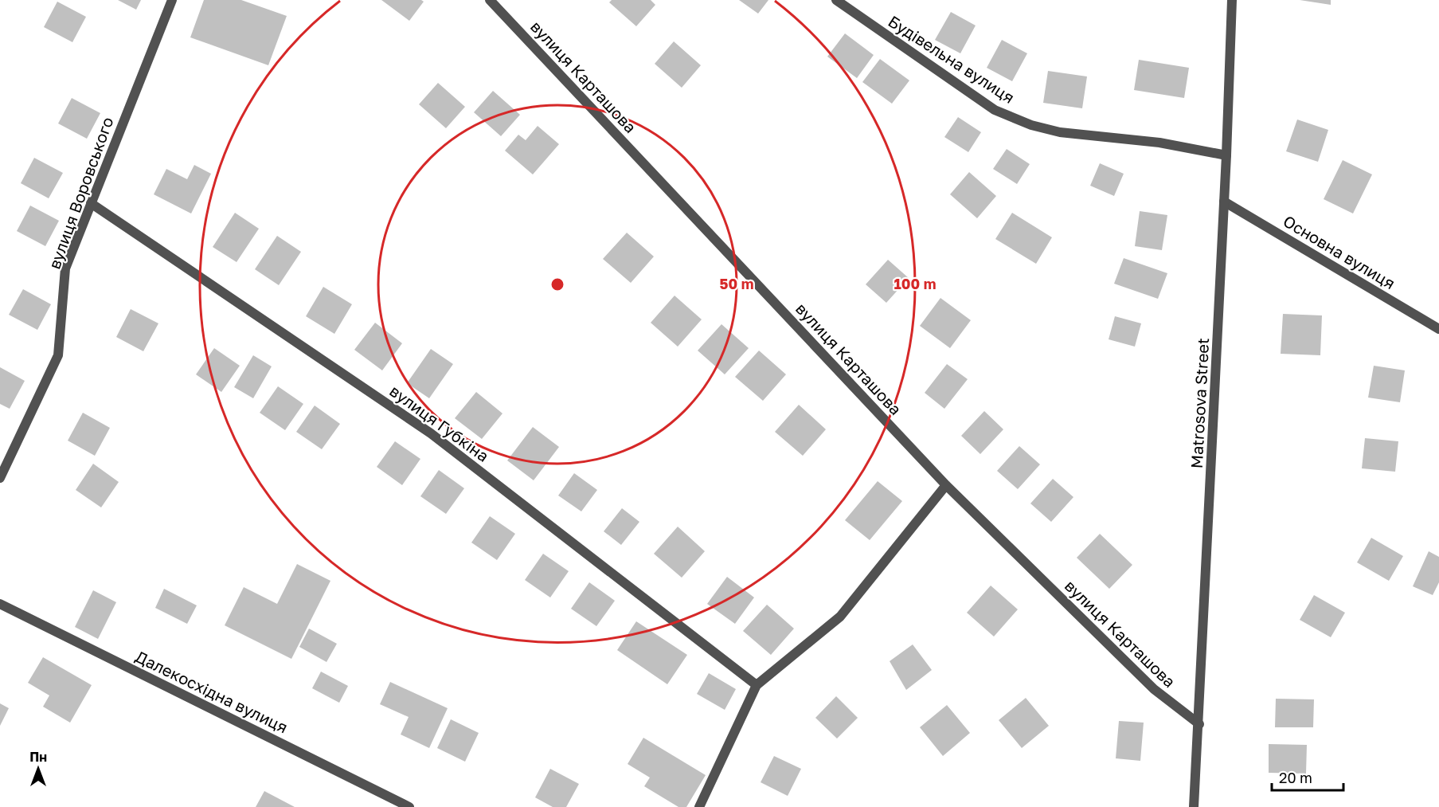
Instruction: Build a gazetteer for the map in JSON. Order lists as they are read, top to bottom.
{
  "streets": {
    "street": [
      "Будівельна вулиця",
      "вулиця Карташова",
      "вулиця Воровського",
      "Основна вулиця",
      "Matrosova Street",
      "вулиця Губкіна",
      "Далекосхідна вулиця"
    ]
  },
  "crossings": [
    ["Будівельна вулиця", "Matrosova Street"],
    ["вулиця Карташова", "Matrosova Street"],
    ["вулиця Воровського", "вулиця Губкіна"],
    ["Основна вулиця", "Matrosova Street"]
  ],
  "scale_bar": "20 m",
  "north": "top",
  "rings": ["50 m", "100 m"]
}
